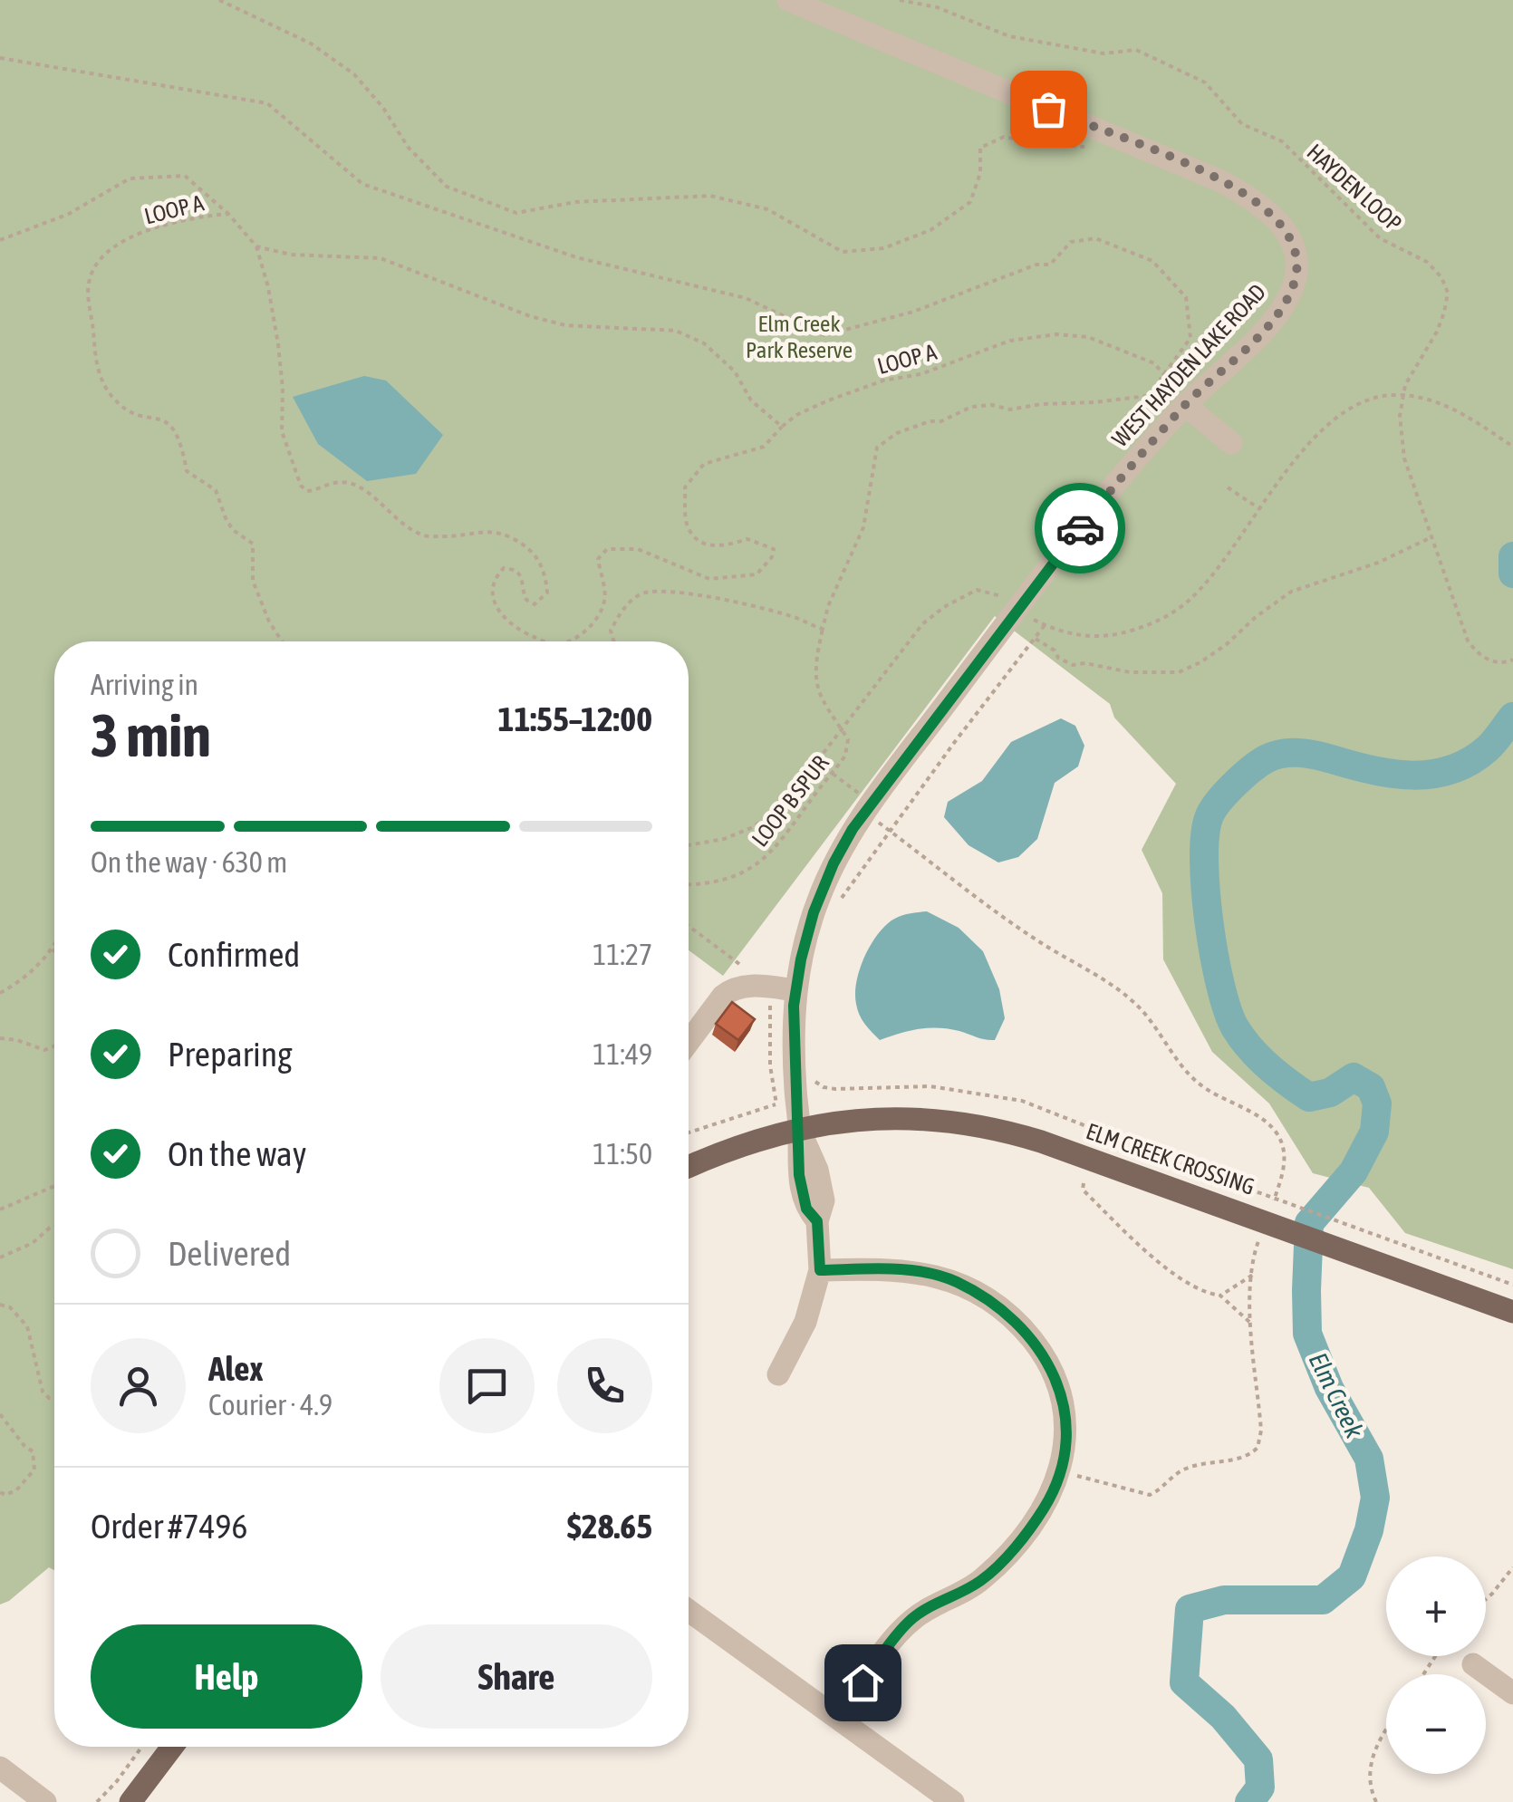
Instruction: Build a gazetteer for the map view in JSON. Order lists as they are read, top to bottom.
{
  "streets": {
    "main road": ["ELM CREEK CROSSING"],
    "street": ["WEST HAYDEN LAKE ROAD"],
    "path": ["HAYDEN LOOP", "LOOP A", "LOOP B SPUR"]
  },
  "crossings": [
    ["LOOP A", "WEST HAYDEN LAKE ROAD"],
    ["WEST HAYDEN LAKE ROAD", "ELM CREEK CROSSING"]
  ],
  "water": ["Elm Creek"],
  "parks": ["Elm Creek Park Reserve"],
  "page": {
    "heading": ["3 min", "Arriving in", "11:55–12:00"],
    "panel": [
      "Alex",
      "Courier · 4.9",
      "Order #7496",
      "$28.65"
    ],
    "bar": "On the way · 630 m",
    "list": [
      ["Confirmed", "11:27"],
      ["Preparing", "11:49"],
      ["On the way", "11:50"],
      "Delivered"
    ],
    "map_buttons": ["+", "−"],
    "buttons": ["Help", "Share"]
  }
}
